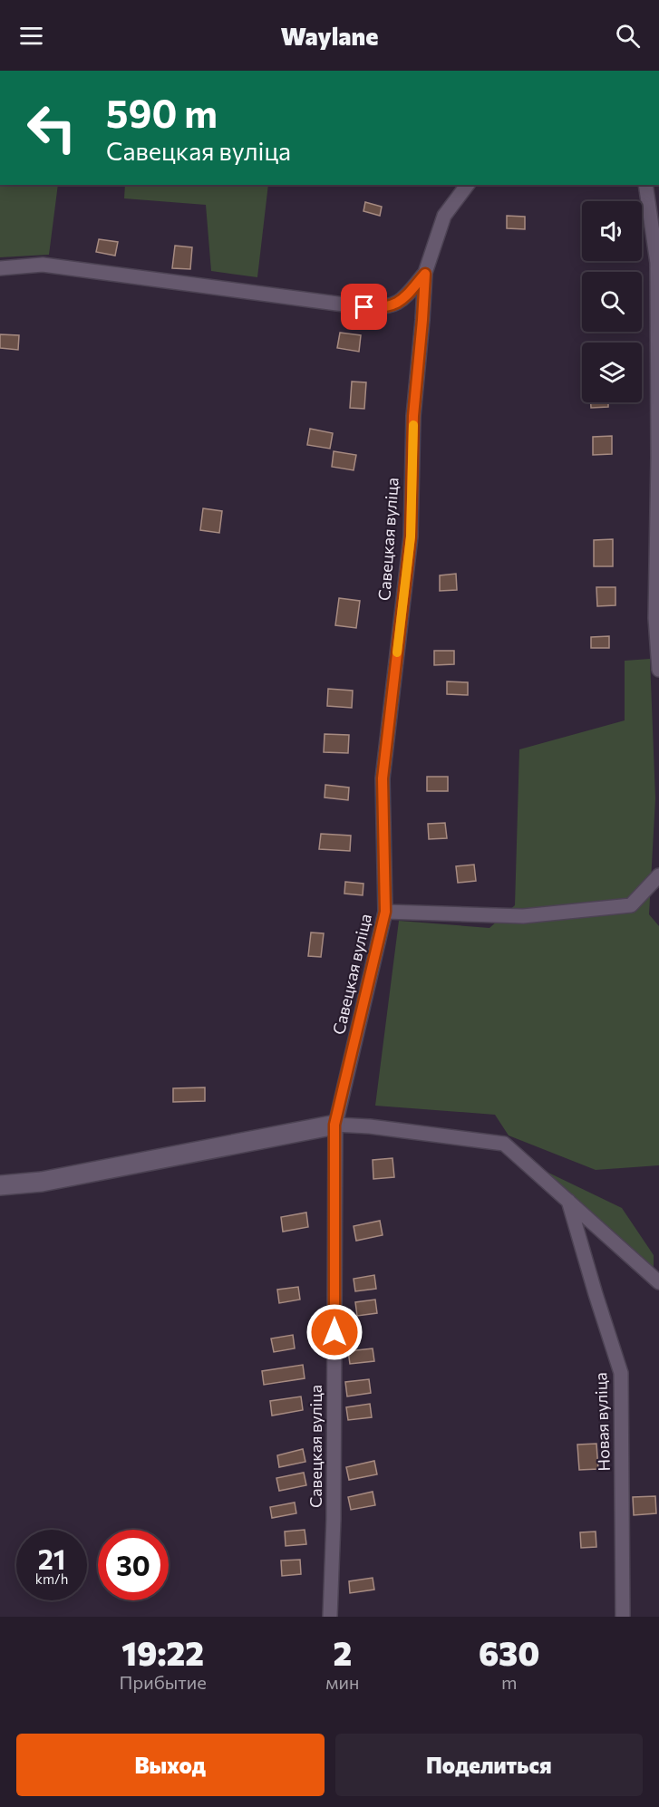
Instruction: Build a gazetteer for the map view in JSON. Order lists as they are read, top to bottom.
{
  "streets": {
    "street": ["Савецкая вуліца", "Новая вуліца"]
  },
  "page": {
    "header": "Waylane",
    "turn": ["590 m", "Савецкая вуліца"],
    "speed": "21 km/h",
    "limit": "30",
    "eta": [
      "19:22",
      "Прибытие",
      "2",
      "мин",
      "630",
      "m"
    ],
    "buttons": ["Выход", "Поделиться"]
  }
}
